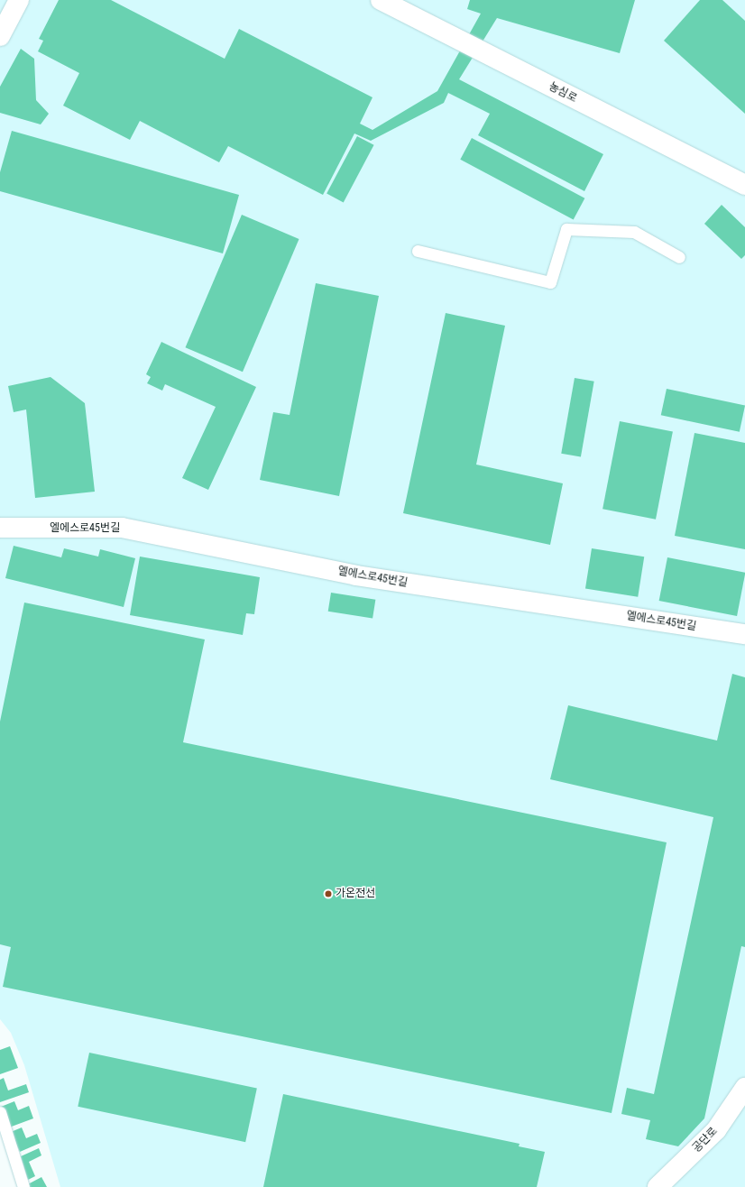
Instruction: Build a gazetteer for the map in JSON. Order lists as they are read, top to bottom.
{
  "streets": {
    "street": ["농심로", "엘에스로45번길", "공단로"]
  },
  "places": ["가온전선"]
}
